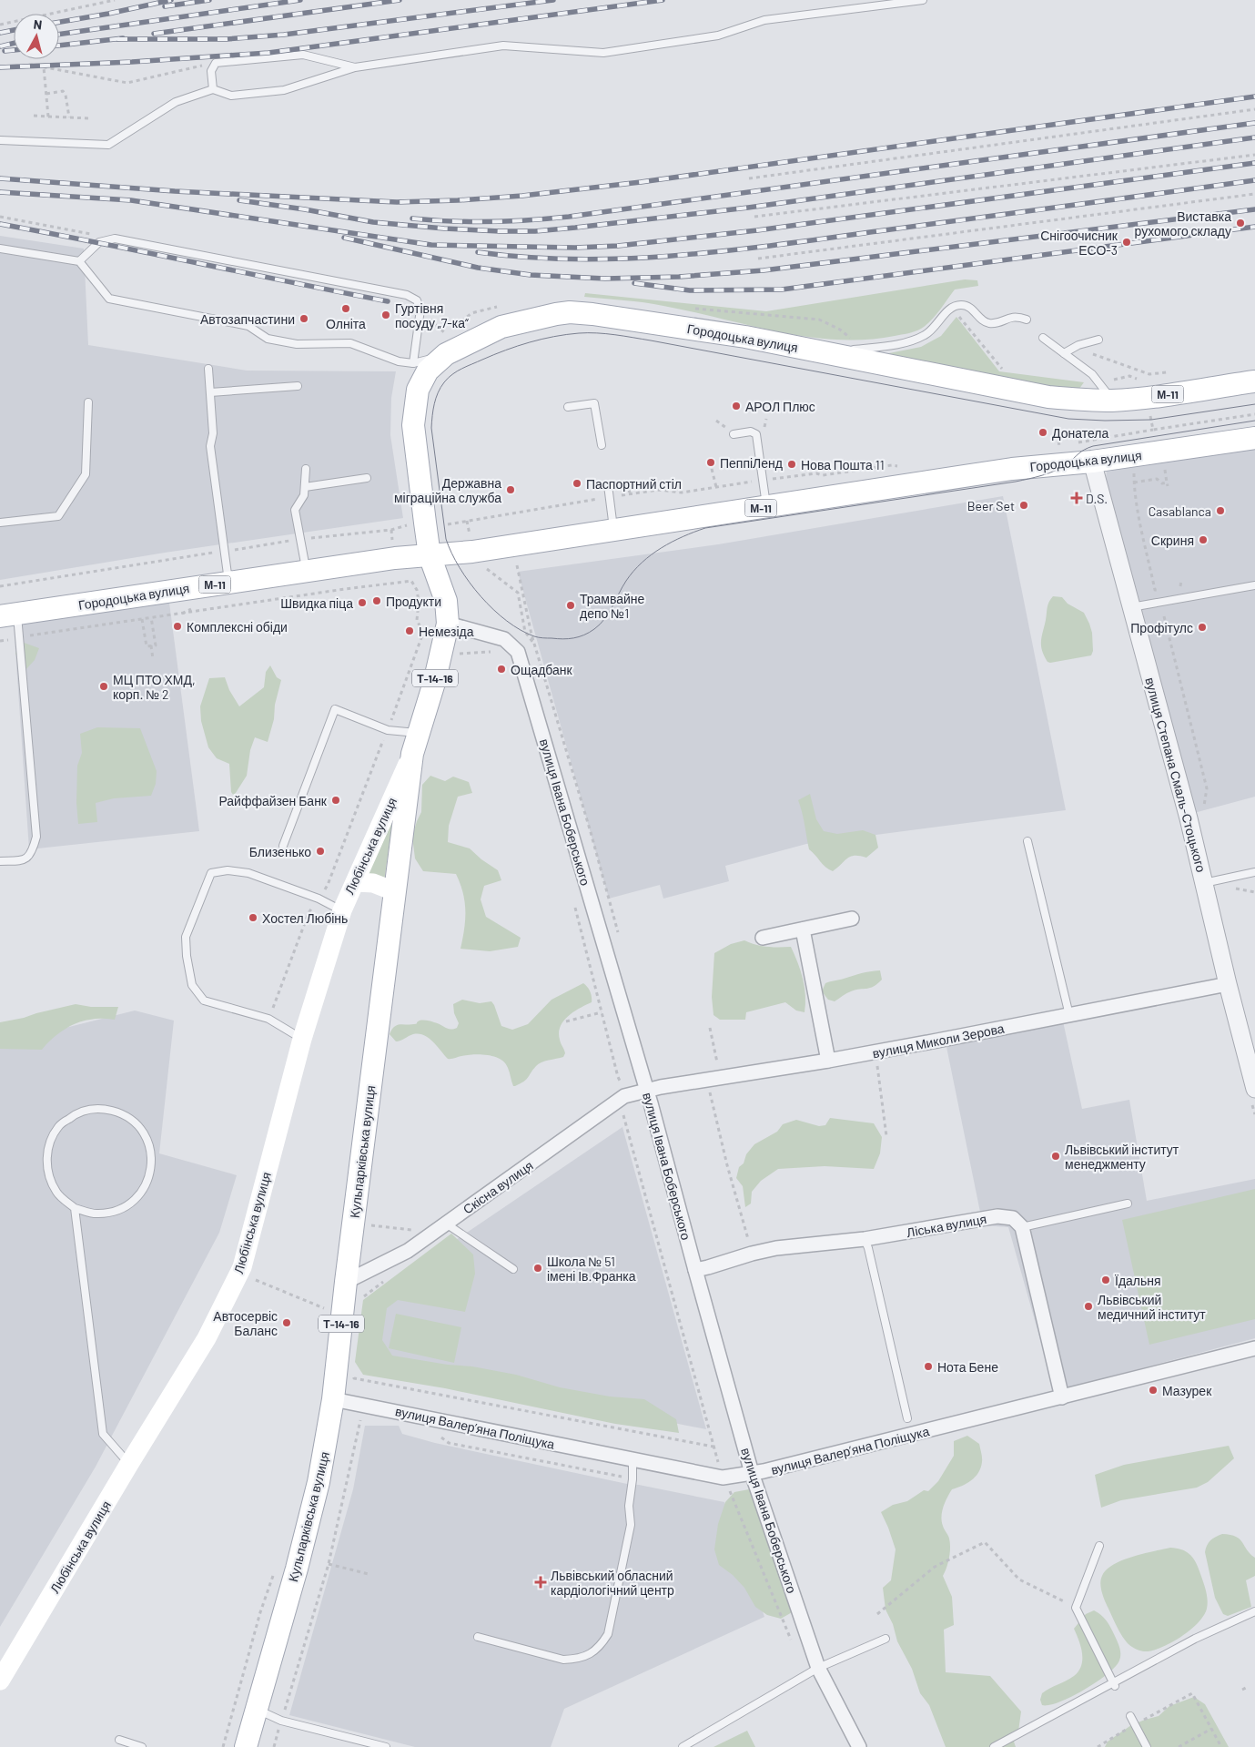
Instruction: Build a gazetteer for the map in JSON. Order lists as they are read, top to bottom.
{
  "streets": {
    "main road": [
      "Городоцька вулиця",
      "М-11",
      "Т-14-16",
      "Любінська вулиця",
      "Кульпарківська вулиця"
    ],
    "street": [
      "вулиця Степана Смаль-Стоцького",
      "вулиця Івана Боберського",
      "вулиця Миколи Зерова",
      "Скісна вулиця",
      "Ліська вулиця",
      "вулиця Валерʼяна Поліщука"
    ]
  },
  "crossings": [
    ["Городоцька вулиця", "вулиця Степана Смаль-Стоцького"],
    ["Городоцька вулиця", "Кульпарківська вулиця"],
    ["вулиця Степана Смаль-Стоцького", "вулиця Миколи Зерова"],
    ["вулиця Івана Боберського", "вулиця Миколи Зерова"],
    ["вулиця Івана Боберського", "Кульпарківська вулиця"],
    ["вулиця Івана Боберського", "Скісна вулиця"],
    ["вулиця Івана Боберського", "Ліська вулиця"],
    ["вулиця Івана Боберського", "вулиця Валерʼяна Поліщука"],
    ["Любінська вулиця", "Кульпарківська вулиця"],
    ["вулиця Миколи Зерова", "Скісна вулиця"],
    ["Кульпарківська вулиця", "Скісна вулиця"],
    ["Кульпарківська вулиця", "вулиця Валерʼяна Поліщука"]
  ],
  "places": {
    "other": [
      "Виставка рухомого складу",
      "Снігоочисник ЕСО-3",
      "Олніта",
      "Гуртівня посуду „7-ка“",
      "Автозапчастини",
      "АРОЛ Плюс",
      "Донатела",
      "ПеппіЛенд",
      "Нова Пошта 11",
      "Паспортний стіл",
      "Державна міграційна служба",
      "Beer Set",
      "Casablanca",
      "Скриня",
      "Продукти",
      "Швидка піца",
      "Трамвайне депо №1",
      "Комплексні обіди",
      "Профітулс",
      "Немезіда",
      "Ощадбанк",
      "МЦ ПТО ХМД, корп. № 2",
      "Райффайзен Банк",
      "Близенько",
      "Хостел Любінь",
      "Львівський інститут менеджменту",
      "Школа № 51 імені Ів.Франка",
      "Їдальня",
      "Львівський медичний інститут",
      "Автосервіс Баланс",
      "Нота Бене",
      "Мазурек"
    ],
    "health": ["D.S.", "Львівський обласний кардіологічний центр"]
  },
  "north": "top"
}
